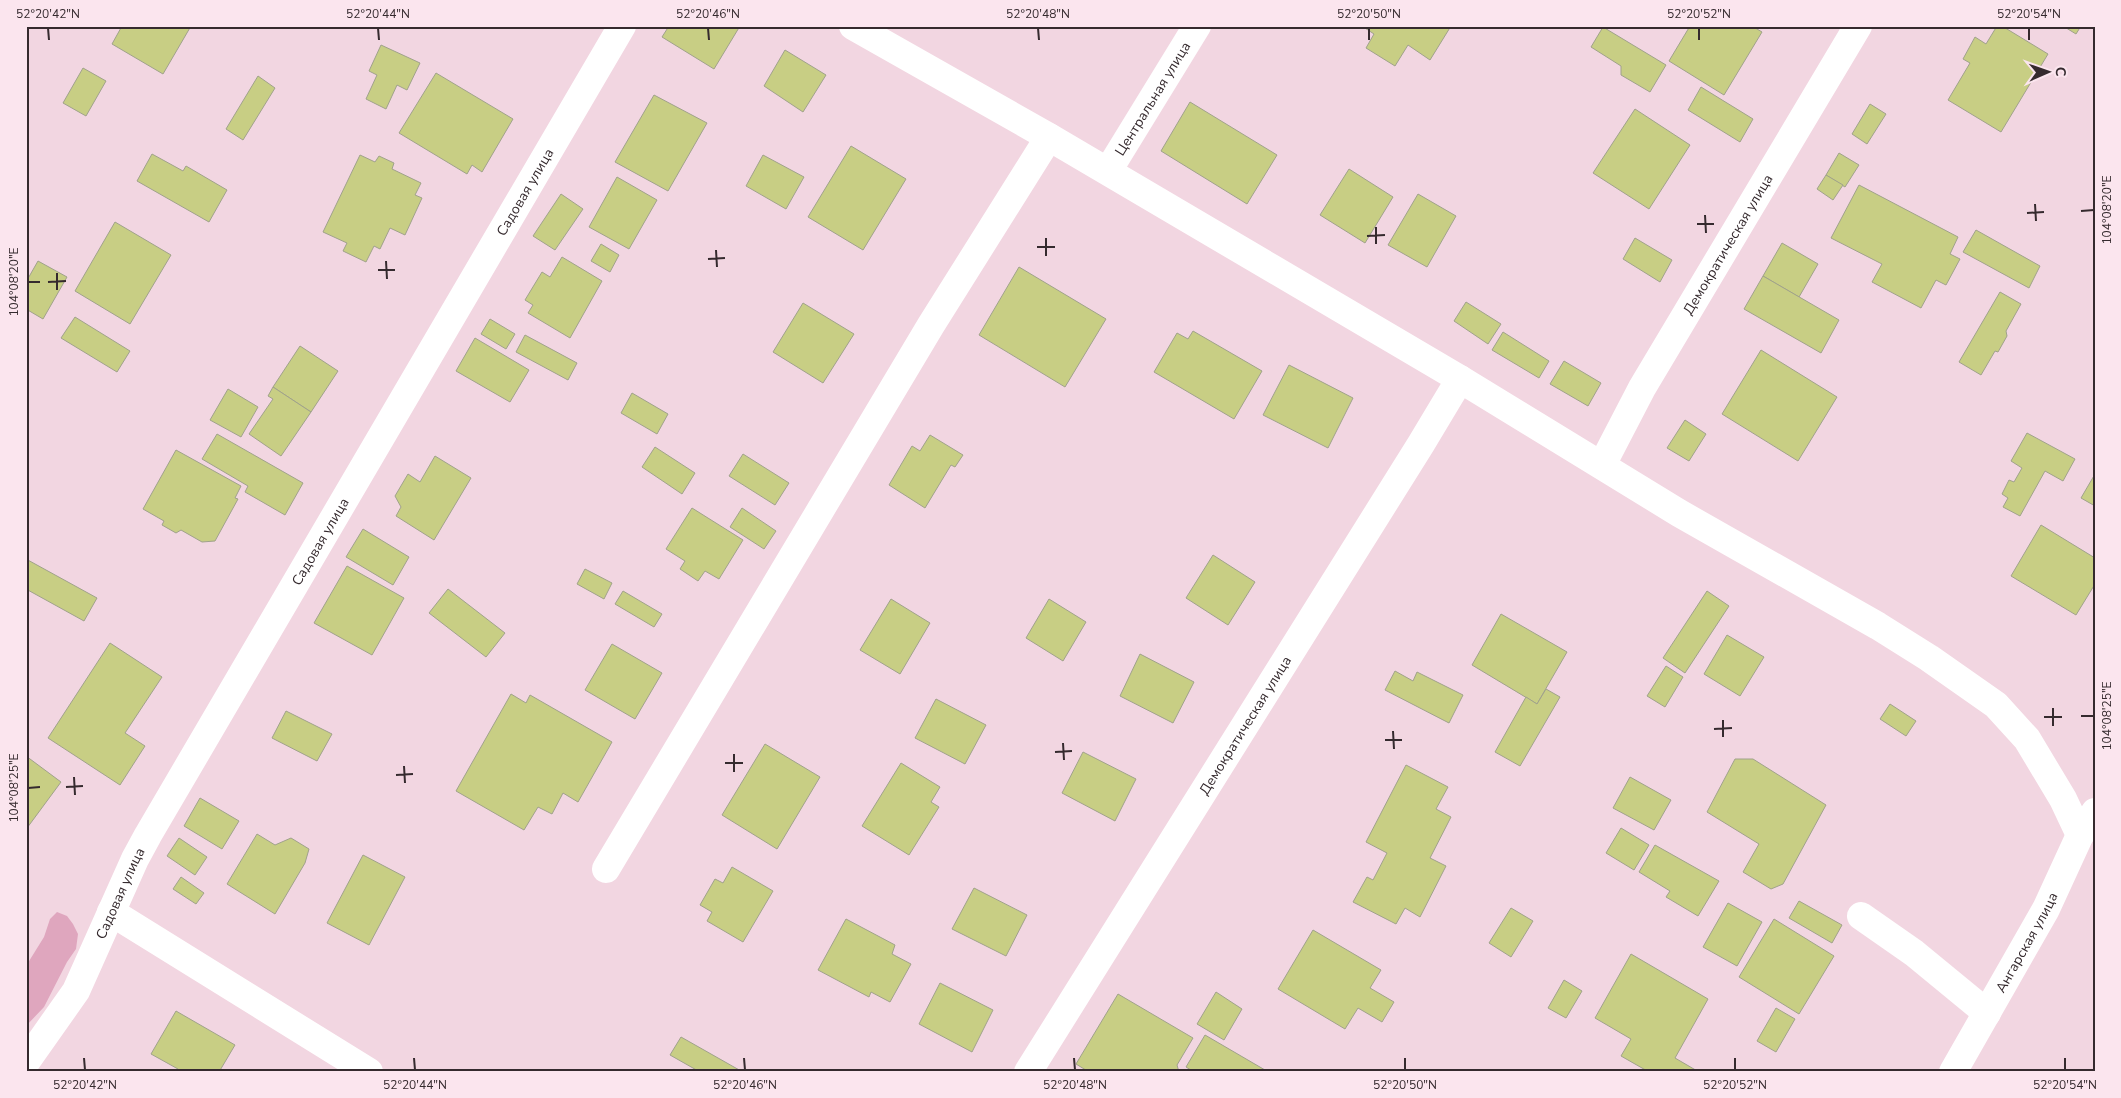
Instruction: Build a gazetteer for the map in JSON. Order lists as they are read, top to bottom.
{
  "streets": {
    "street": [
      "Центральная улица",
      "Садовая улица",
      "Демократическая улица",
      "Ангарская улица"
    ]
  },
  "north": "right",
  "coordinates": [
    "52°20'42\"N",
    "52°20'44\"N",
    "52°20'46\"N",
    "52°20'48\"N",
    "52°20'50\"N",
    "52°20'52\"N",
    "52°20'54\"N",
    "104°08'20\"E",
    "104°08'25\"E"
  ]
}
